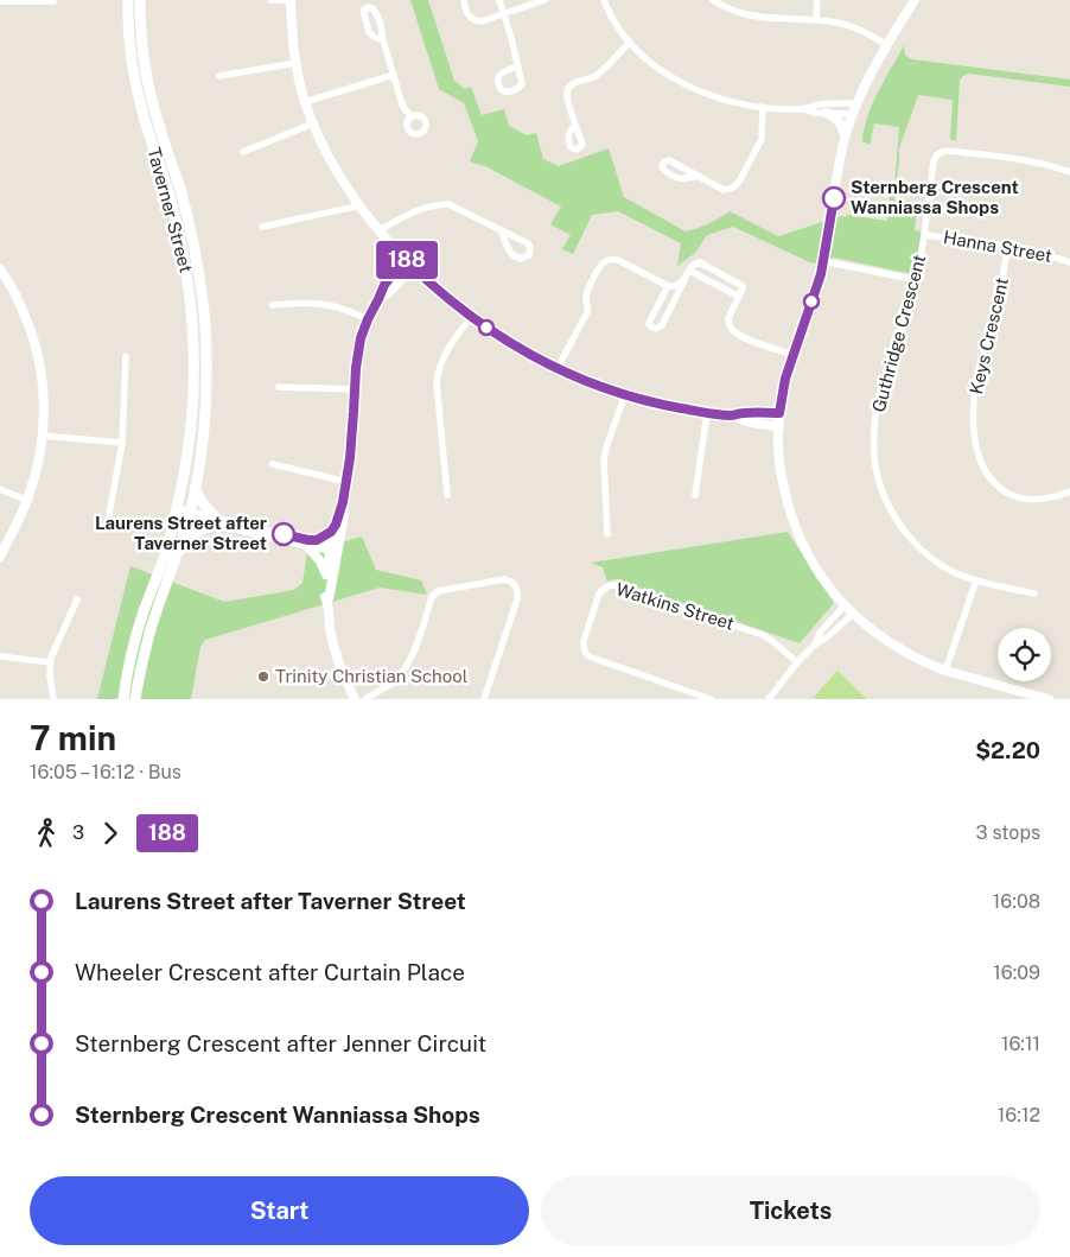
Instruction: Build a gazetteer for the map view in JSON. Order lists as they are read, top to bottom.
{
  "streets": {
    "main road": ["Taverner Street"],
    "street": [
      "Hanna Street",
      "Guthridge Crescent",
      "Keys Crescent",
      "Watkins Street"
    ]
  },
  "crossings": [
    ["Hanna Street", "Guthridge Crescent"],
    ["Hanna Street", "Keys Crescent"]
  ],
  "places": ["Sternberg Crescent Wanniassa Shops", "Laurens Street after Taverner Street", "Trinity Christian School"],
  "lines": ["bus line 188"],
  "page": {
    "on_map": "188",
    "heading": ["7 min", "16:05 – 16:12 · Bus", "$2.20"],
    "legs": ["3", "188", "3 stops"],
    "list": [
      {
        "name": "Laurens Street after Taverner Street",
        "value": "16:08"
      },
      {
        "name": "Wheeler Crescent after Curtain Place",
        "value": "16:09"
      },
      {
        "name": "Sternberg Crescent after Jenner Circuit",
        "value": "16:11"
      },
      {
        "name": "Sternberg Crescent Wanniassa Shops",
        "value": "16:12"
      }
    ],
    "buttons": ["Start", "Tickets"]
  }
}
